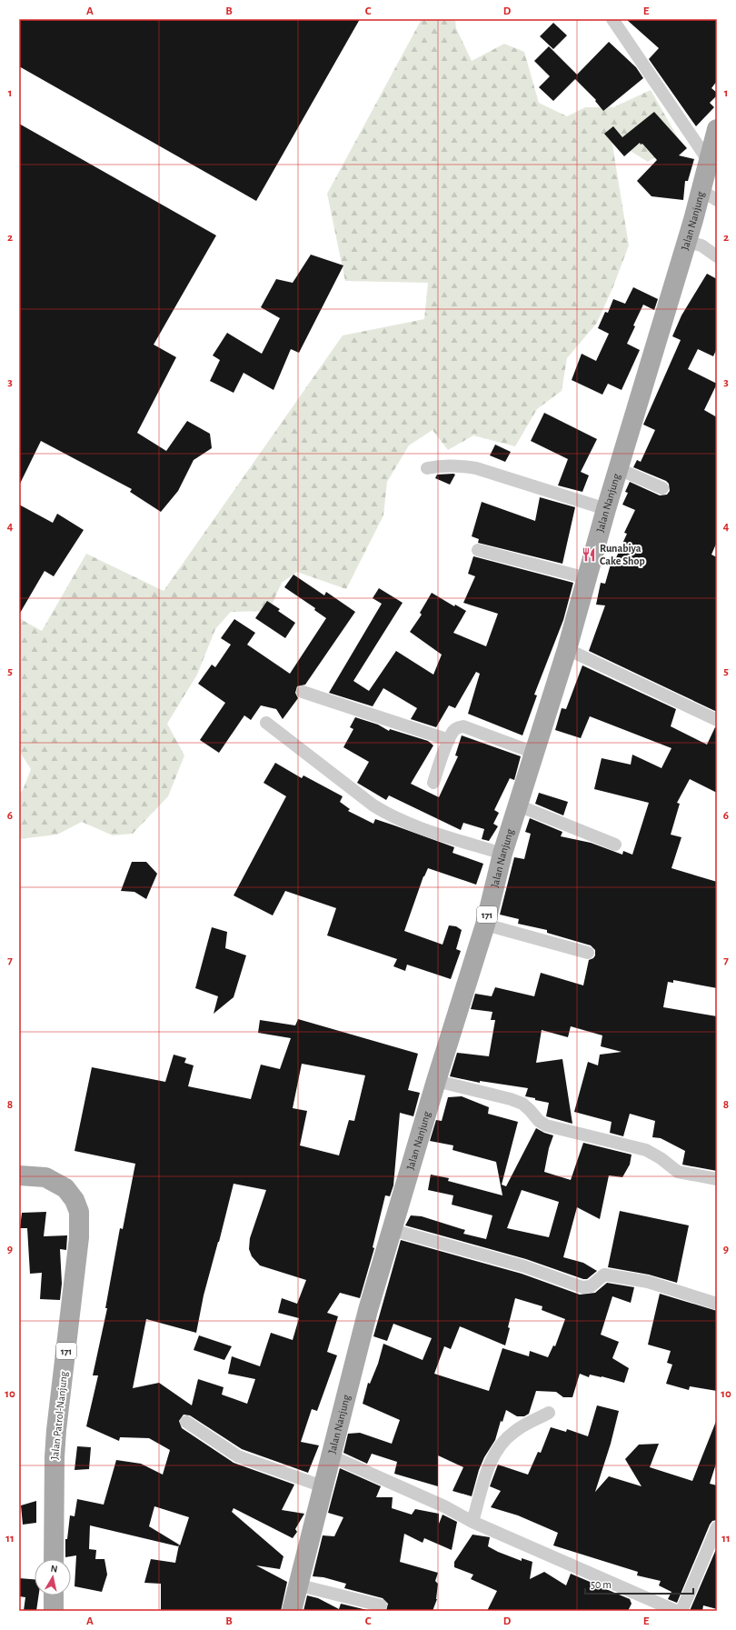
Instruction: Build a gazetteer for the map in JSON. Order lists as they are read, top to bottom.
{
  "streets": {
    "main road": ["Jalan Nanjung", "171", "Jalan Patrol-Nanjung"]
  },
  "places": {
    "restaurant": ["Runabiya Cake Shop"]
  },
  "scale_bar": "50 m",
  "north": "top",
  "grid": {
    "columns": [
      "A",
      "B",
      "C",
      "D",
      "E"
    ],
    "rows": [
      "1",
      "2",
      "3",
      "4",
      "5",
      "6",
      "7",
      "8",
      "9",
      "10",
      "11"
    ]
  }
}
